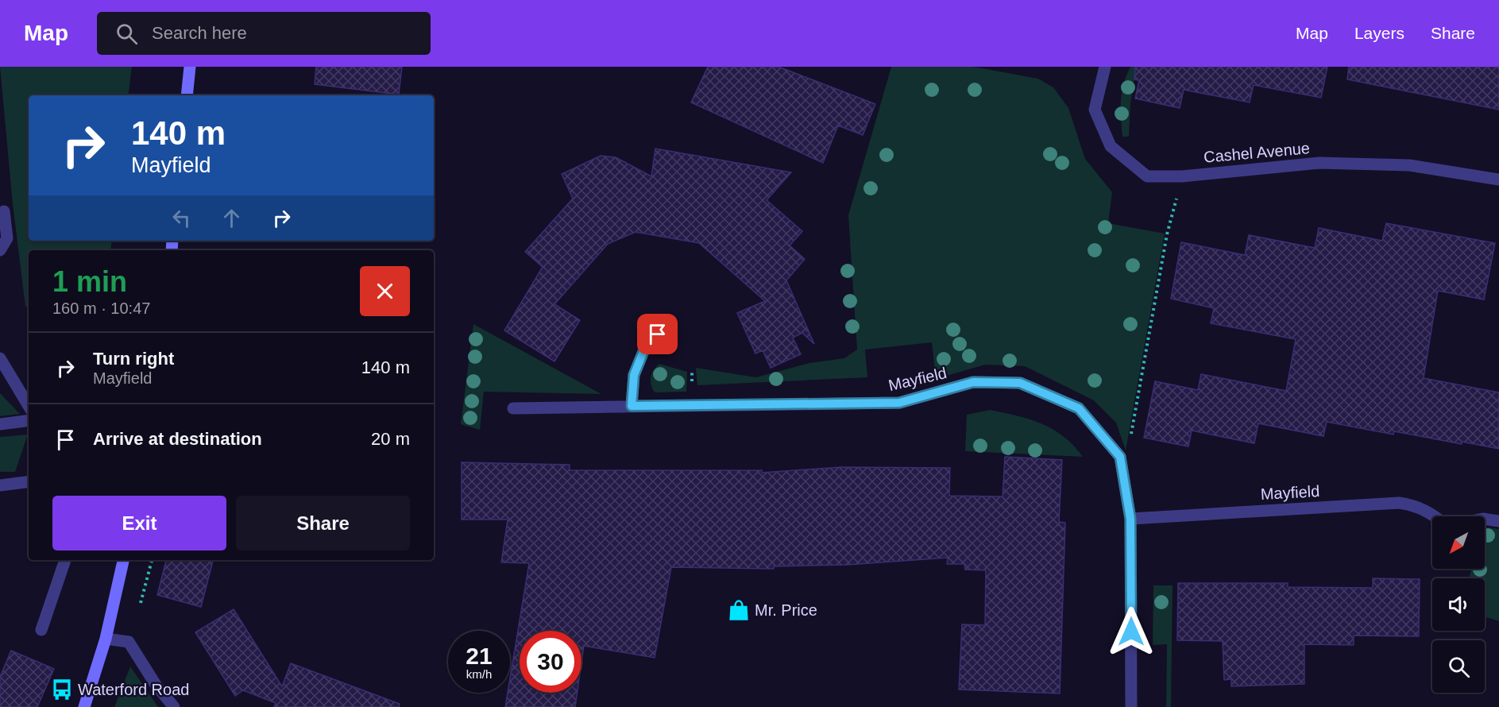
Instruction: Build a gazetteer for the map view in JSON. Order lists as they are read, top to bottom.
{
  "streets": {
    "street": ["Cashel Avenue", "Mayfield"]
  },
  "places": {
    "shop": ["Mr. Price"],
    "bus stop": ["Waterford Road"]
  },
  "north": "bottom left",
  "page": {
    "header": "Map",
    "search": "Search here",
    "nav": ["Map", "Layers", "Share"],
    "turn": ["140 m", "Mayfield"],
    "heading": ["1 min", "160 m · 10:47"],
    "list": [
      {
        "name": "Turn right",
        "note": "Mayfield",
        "value": "140 m"
      },
      {
        "name": "Arrive at destination",
        "value": "20 m"
      }
    ],
    "buttons": ["Exit", "Share"],
    "speed": "21 km/h",
    "limit": "30"
  }
}
